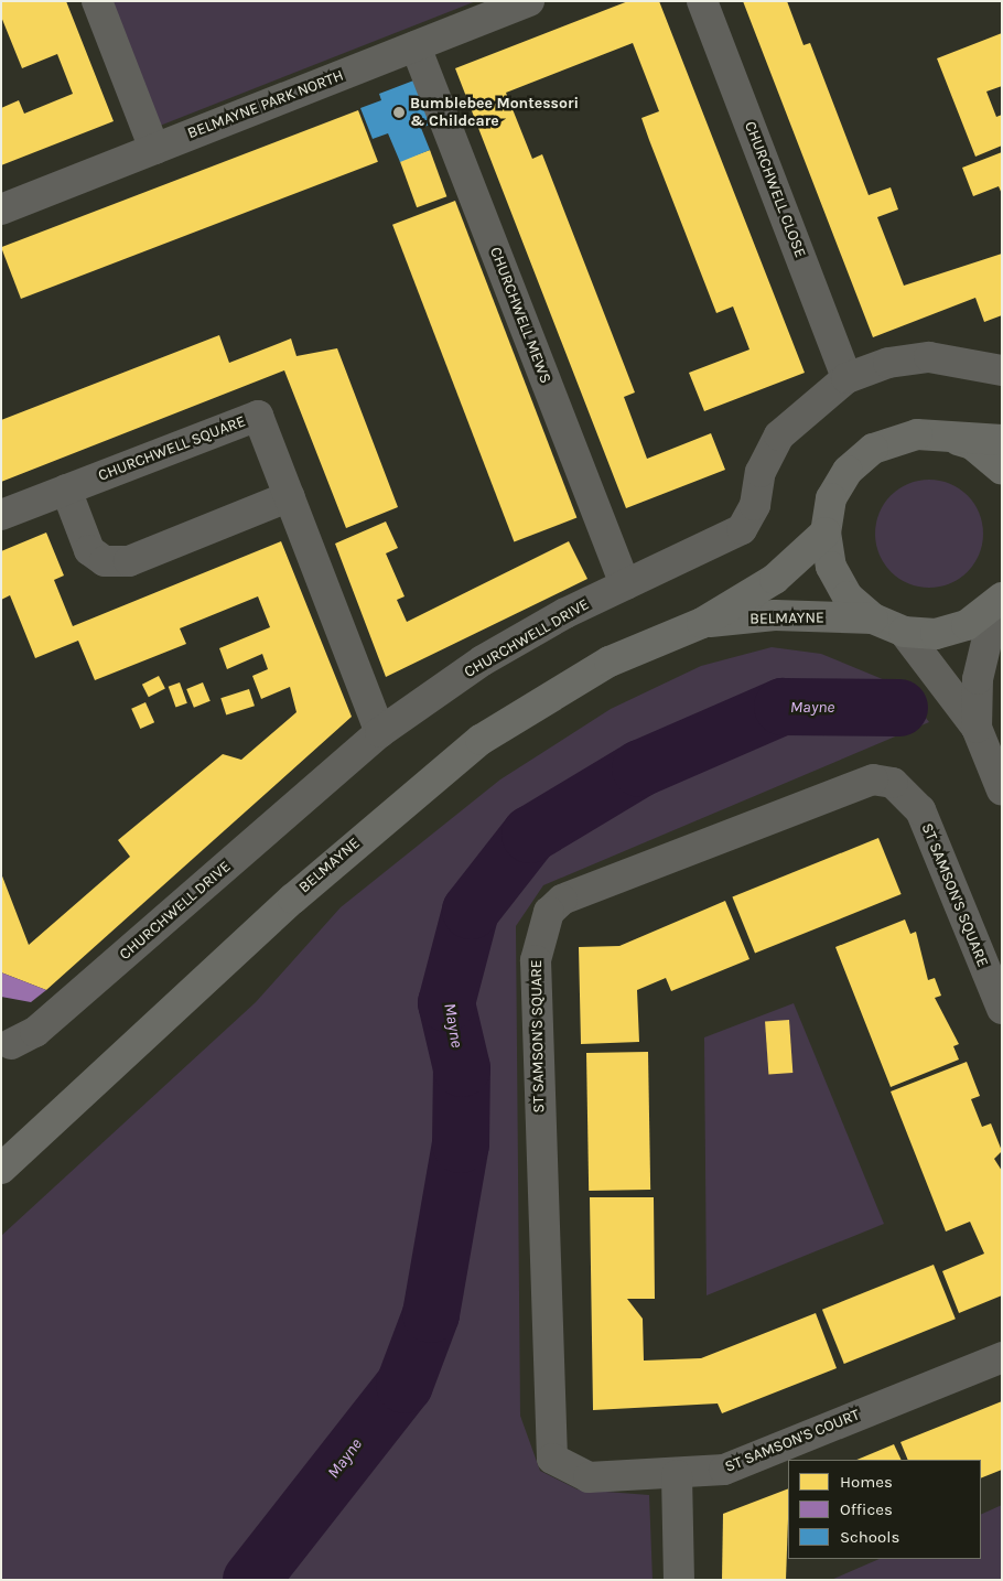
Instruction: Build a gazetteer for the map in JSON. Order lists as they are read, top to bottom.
{
  "streets": {
    "street": [
      "BELMAYNE PARK NORTH",
      "CHURCHWELL CLOSE",
      "CHURCHWELL MEWS",
      "CHURCHWELL SQUARE",
      "BELMAYNE",
      "CHURCHWELL DRIVE",
      "ST SAMSON'S SQUARE",
      "ST SAMSON'S COURT"
    ]
  },
  "crossings": [
    ["BELMAYNE PARK NORTH", "CHURCHWELL MEWS"],
    ["CHURCHWELL CLOSE", "CHURCHWELL DRIVE"],
    ["CHURCHWELL MEWS", "CHURCHWELL DRIVE"],
    ["CHURCHWELL SQUARE", "CHURCHWELL DRIVE"],
    ["ST SAMSON'S SQUARE", "ST SAMSON'S COURT"]
  ],
  "water": ["Mayne"],
  "places": ["Bumblebee Montessori & Childcare"],
  "legend": ["Homes", "Offices", "Schools"]
}
